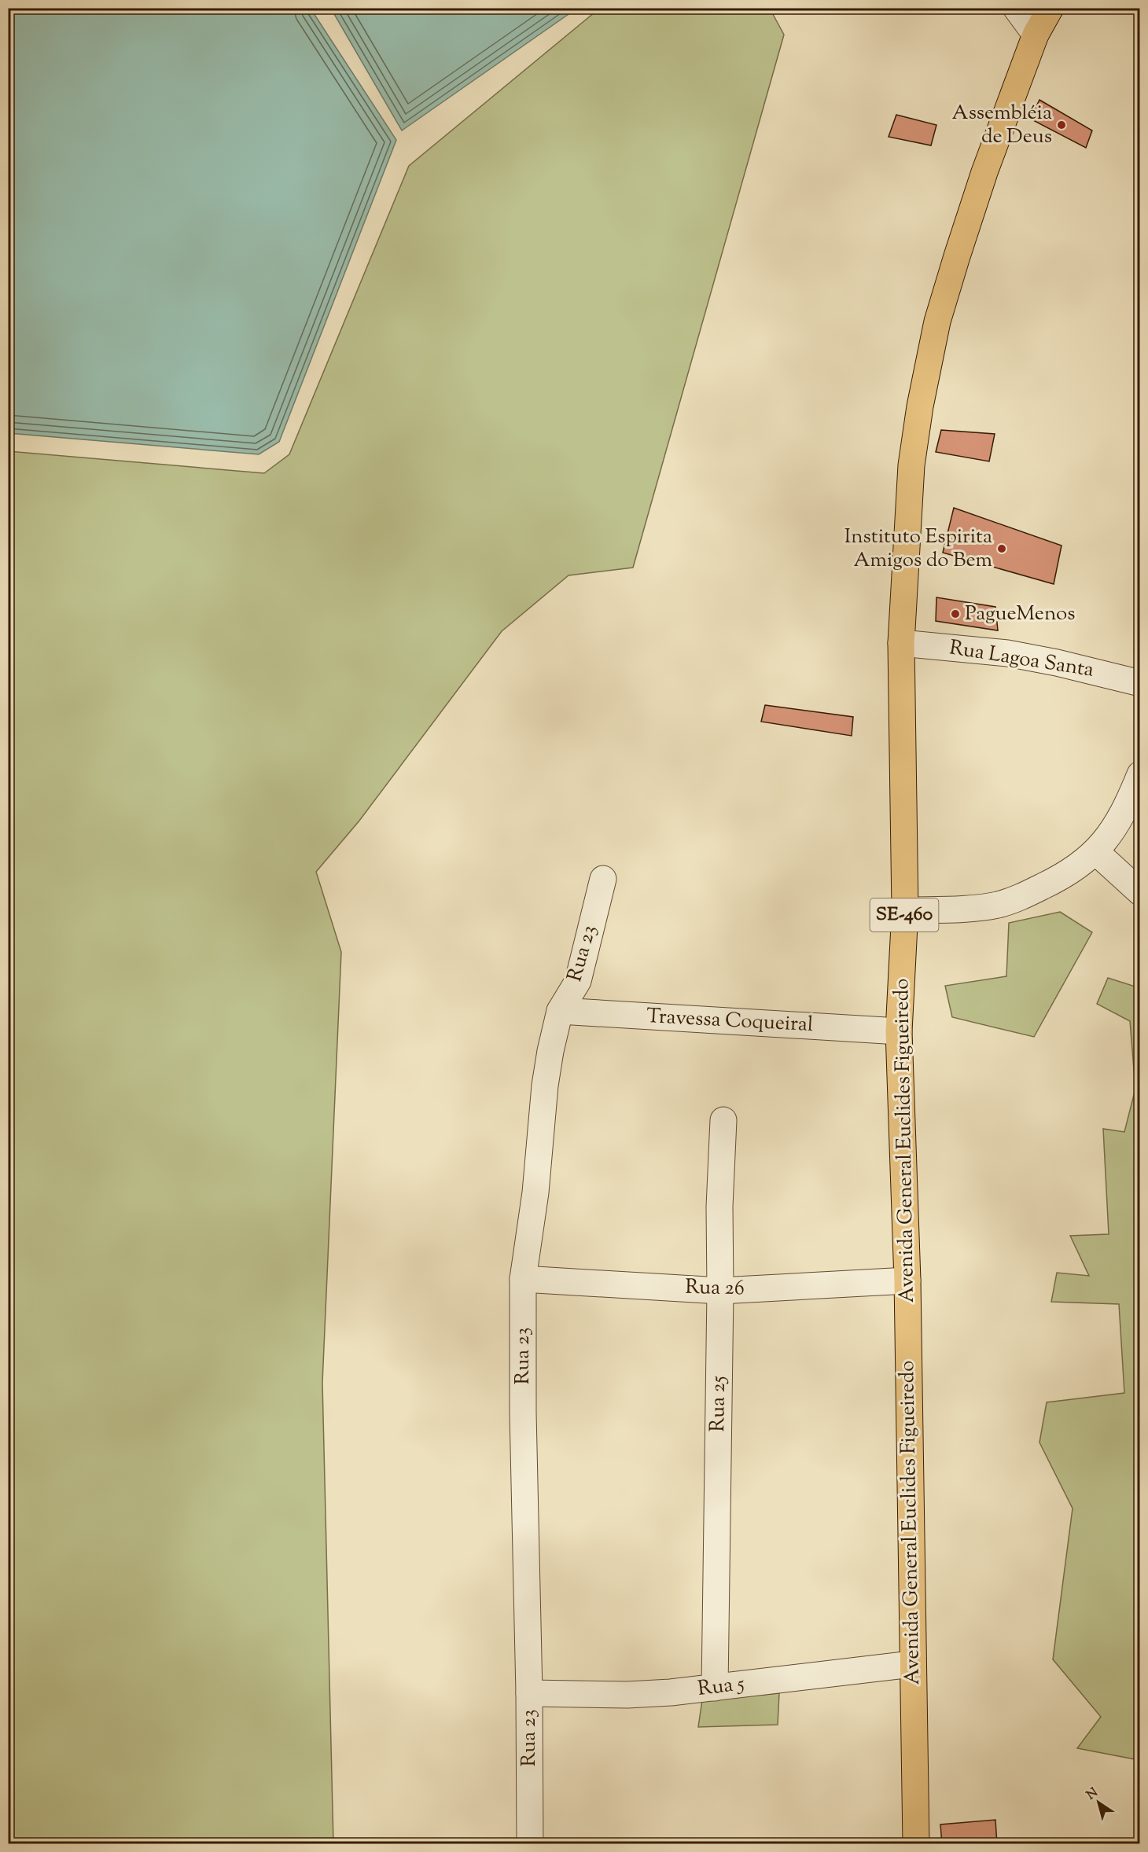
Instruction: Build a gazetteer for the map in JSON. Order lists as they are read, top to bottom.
{
  "streets": {
    "main road": ["SE-460", "Avenida General Euclides Figueiredo"],
    "street": [
      "Rua Lagoa Santa",
      "Rua 23",
      "Travessa Coqueiral",
      "Rua 26",
      "Rua 25",
      "Rua 5"
    ]
  },
  "crossings": [
    ["Rua Lagoa Santa", "Avenida General Euclides Figueiredo"],
    ["Rua 23", "Travessa Coqueiral"],
    ["Rua 23", "Rua 26"],
    ["Rua 23", "Rua 5"],
    ["Travessa Coqueiral", "Avenida General Euclides Figueiredo"],
    ["Avenida General Euclides Figueiredo", "Rua 26"],
    ["Avenida General Euclides Figueiredo", "Rua 5"],
    ["Rua 26", "Rua 25"],
    ["Rua 25", "Rua 5"]
  ],
  "places": ["Assembléia de Deus", "Instituto Espirita Amigos do Bem", "PagueMenos"],
  "north": "top left"
}
